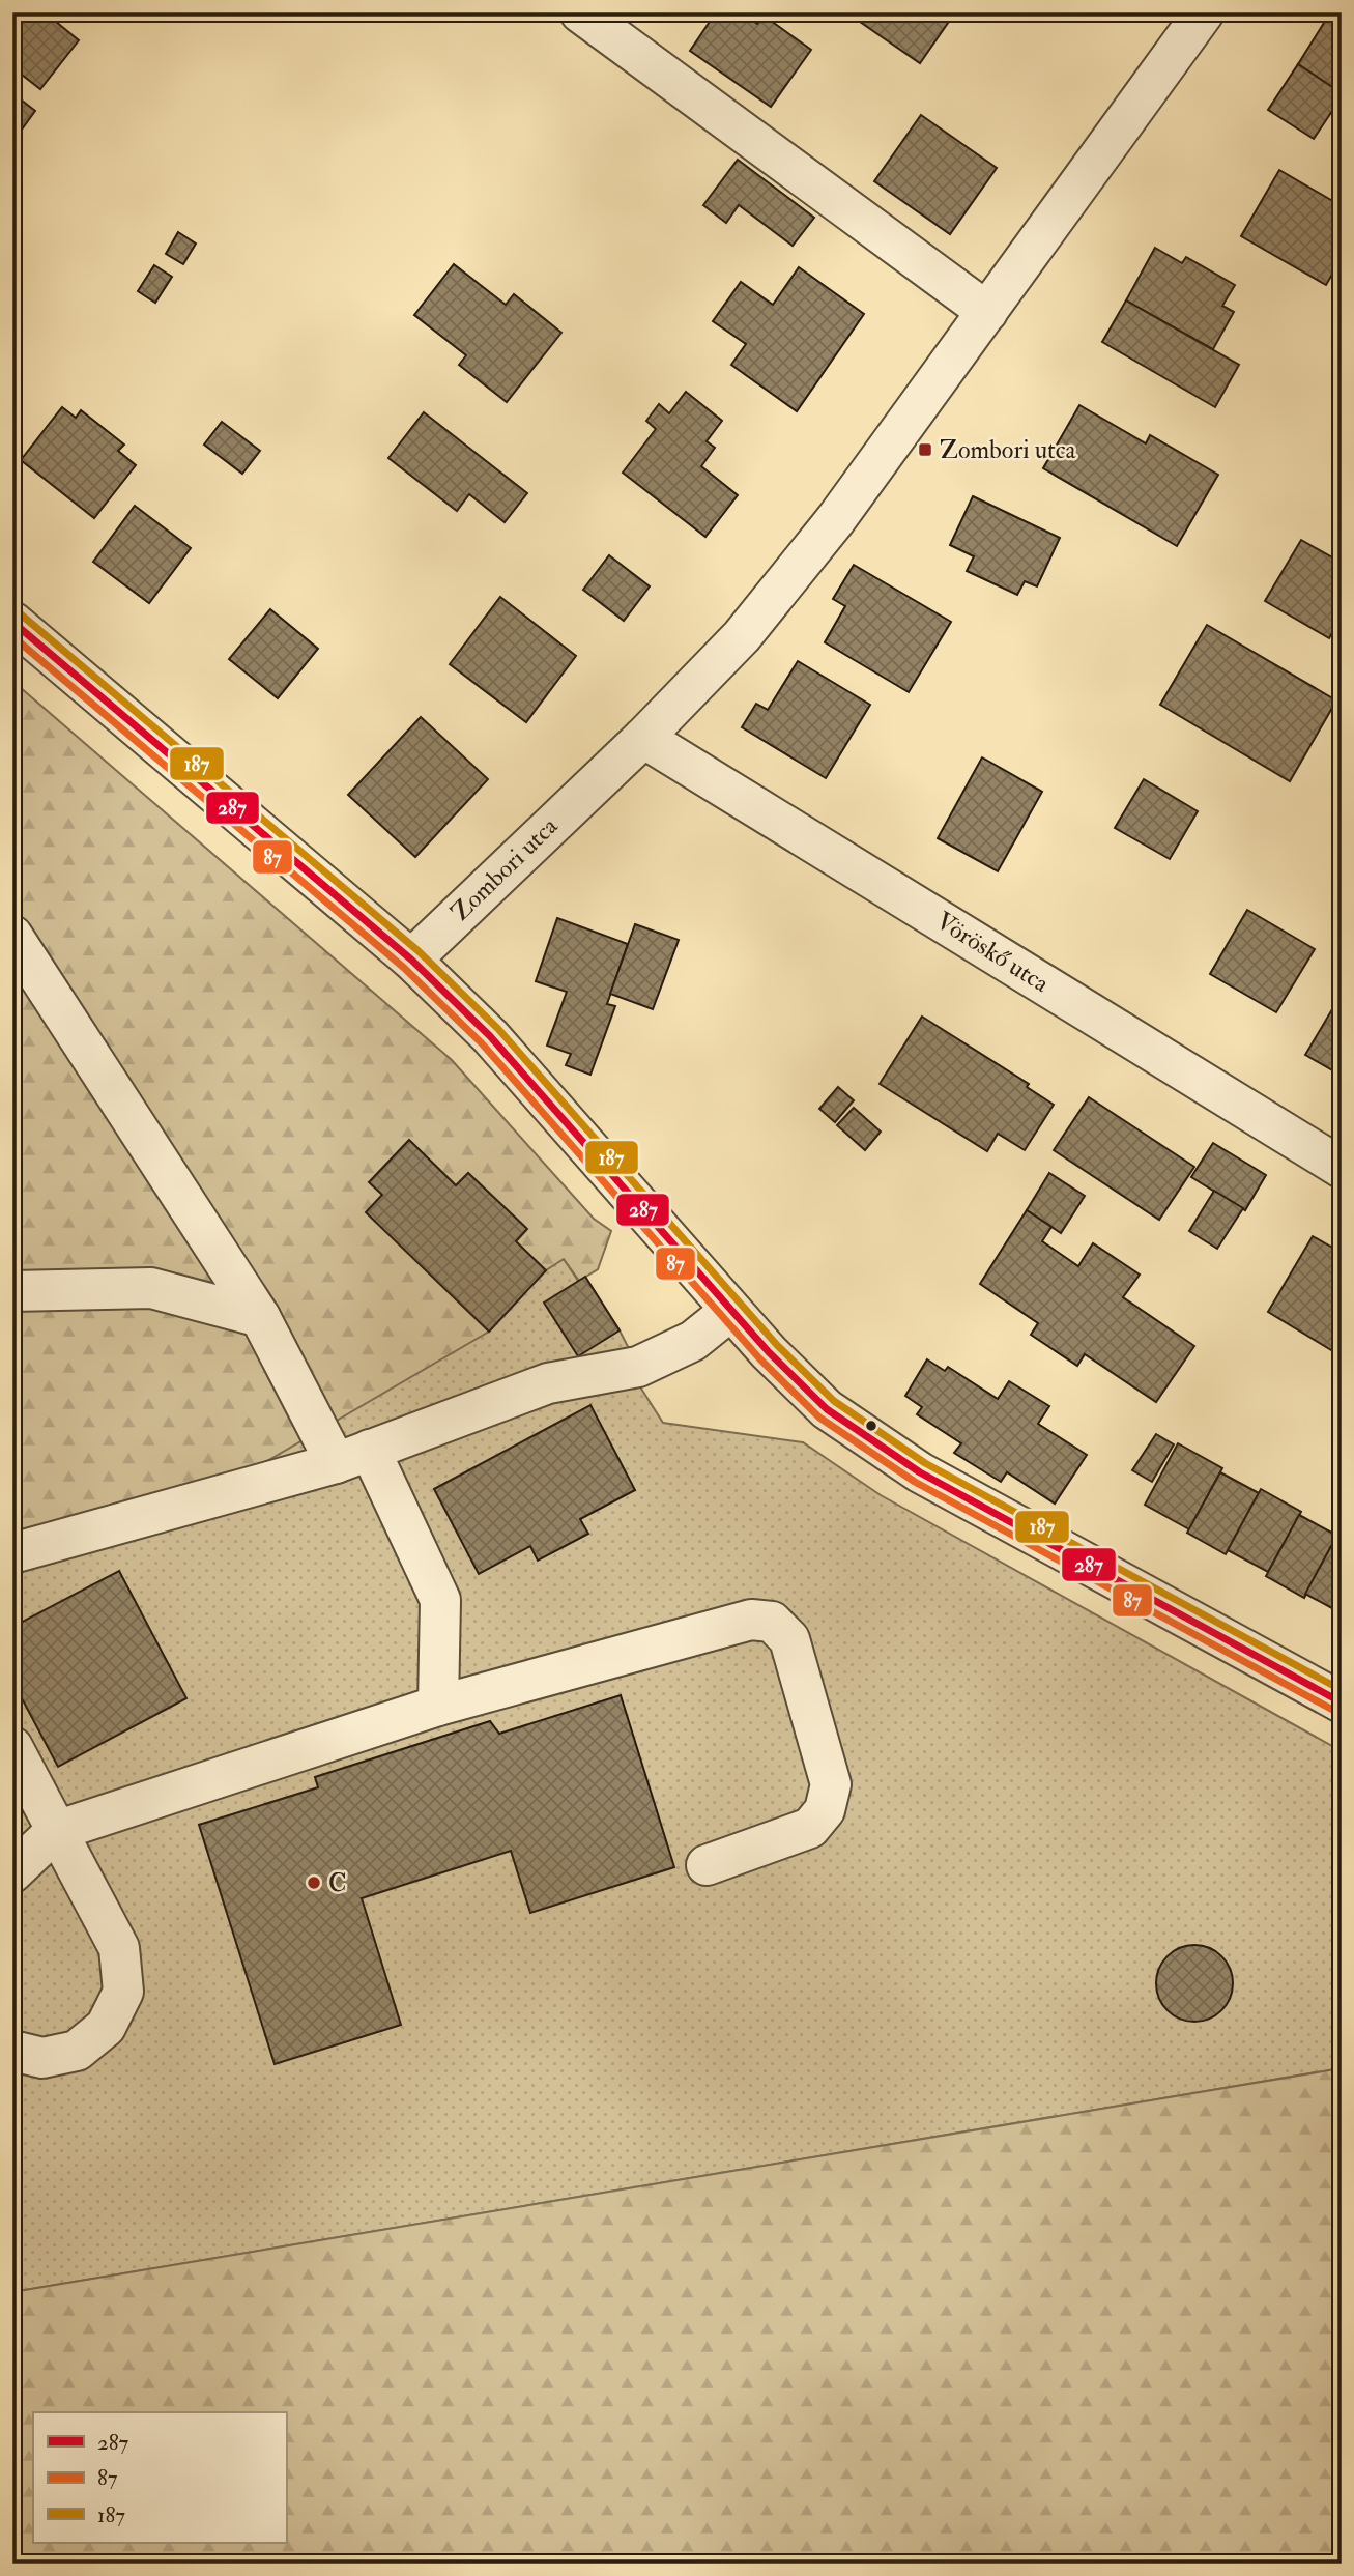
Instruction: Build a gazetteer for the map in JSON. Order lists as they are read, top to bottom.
{
  "streets": {
    "street": ["Zombori utca", "Vöröskő utca"]
  },
  "crossings": [
    ["Zombori utca", "Vöröskő utca"]
  ],
  "places": {
    "transit": ["Zombori utca"],
    "other": ["C"]
  },
  "lines": ["transit line 187", "transit line 287", "transit line 87"],
  "legend": ["287", "87", "187"]
}
